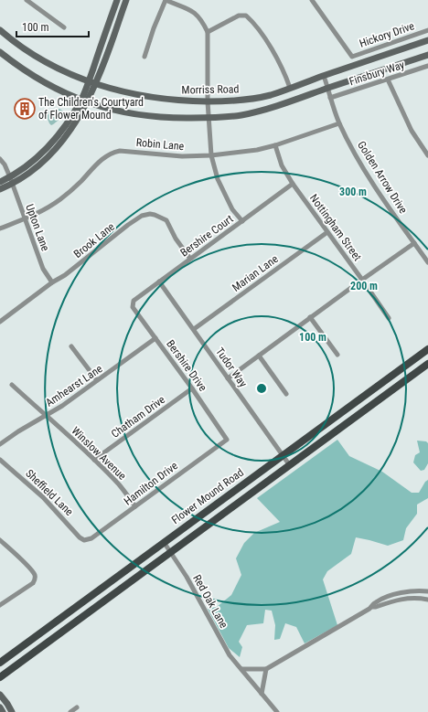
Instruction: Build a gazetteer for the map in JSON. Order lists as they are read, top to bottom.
{
  "streets": {
    "main road": ["Morriss Road", "Flower Mound Road"],
    "street": [
      "Hickory Drive",
      "Finsbury Way",
      "Robin Lane",
      "Golden Arrow Drive",
      "Upton Lane",
      "Nottingham Street",
      "Bershire Court",
      "Brook Lane",
      "Marian Lane",
      "Bershire Drive",
      "Tudor Way",
      "Amhearst Lane",
      "Chatham Drive",
      "Winslow Avenue",
      "Hamilton Drive",
      "Sheffield Lane",
      "Red Oak Lane"
    ]
  },
  "crossings": [
    ["Finsbury Way", "Golden Arrow Drive"],
    ["Morriss Road", "Golden Arrow Drive"],
    ["Robin Lane", "Golden Arrow Drive"],
    ["Robin Lane", "Upton Lane"],
    ["Robin Lane", "Nottingham Street"],
    ["Upton Lane", "Brook Lane"],
    ["Nottingham Street", "Bershire Court"],
    ["Nottingham Street", "Marian Lane"],
    ["Bershire Court", "Brook Lane"],
    ["Bershire Court", "Bershire Drive"],
    ["Bershire Court", "Tudor Way"],
    ["Marian Lane", "Tudor Way"],
    ["Bershire Drive", "Amhearst Lane"],
    ["Bershire Drive", "Chatham Drive"],
    ["Bershire Drive", "Hamilton Drive"],
    ["Tudor Way", "Flower Mound Road"],
    ["Amhearst Lane", "Winslow Avenue"],
    ["Chatham Drive", "Winslow Avenue"],
    ["Winslow Avenue", "Hamilton Drive"],
    ["Hamilton Drive", "Sheffield Lane"],
    ["Flower Mound Road", "Red Oak Lane"]
  ],
  "places": {
    "building": ["The Children's Courtyard of Flower Mound"]
  },
  "scale_bar": "100 m",
  "rings": ["300 m", "200 m", "100 m"]
}
